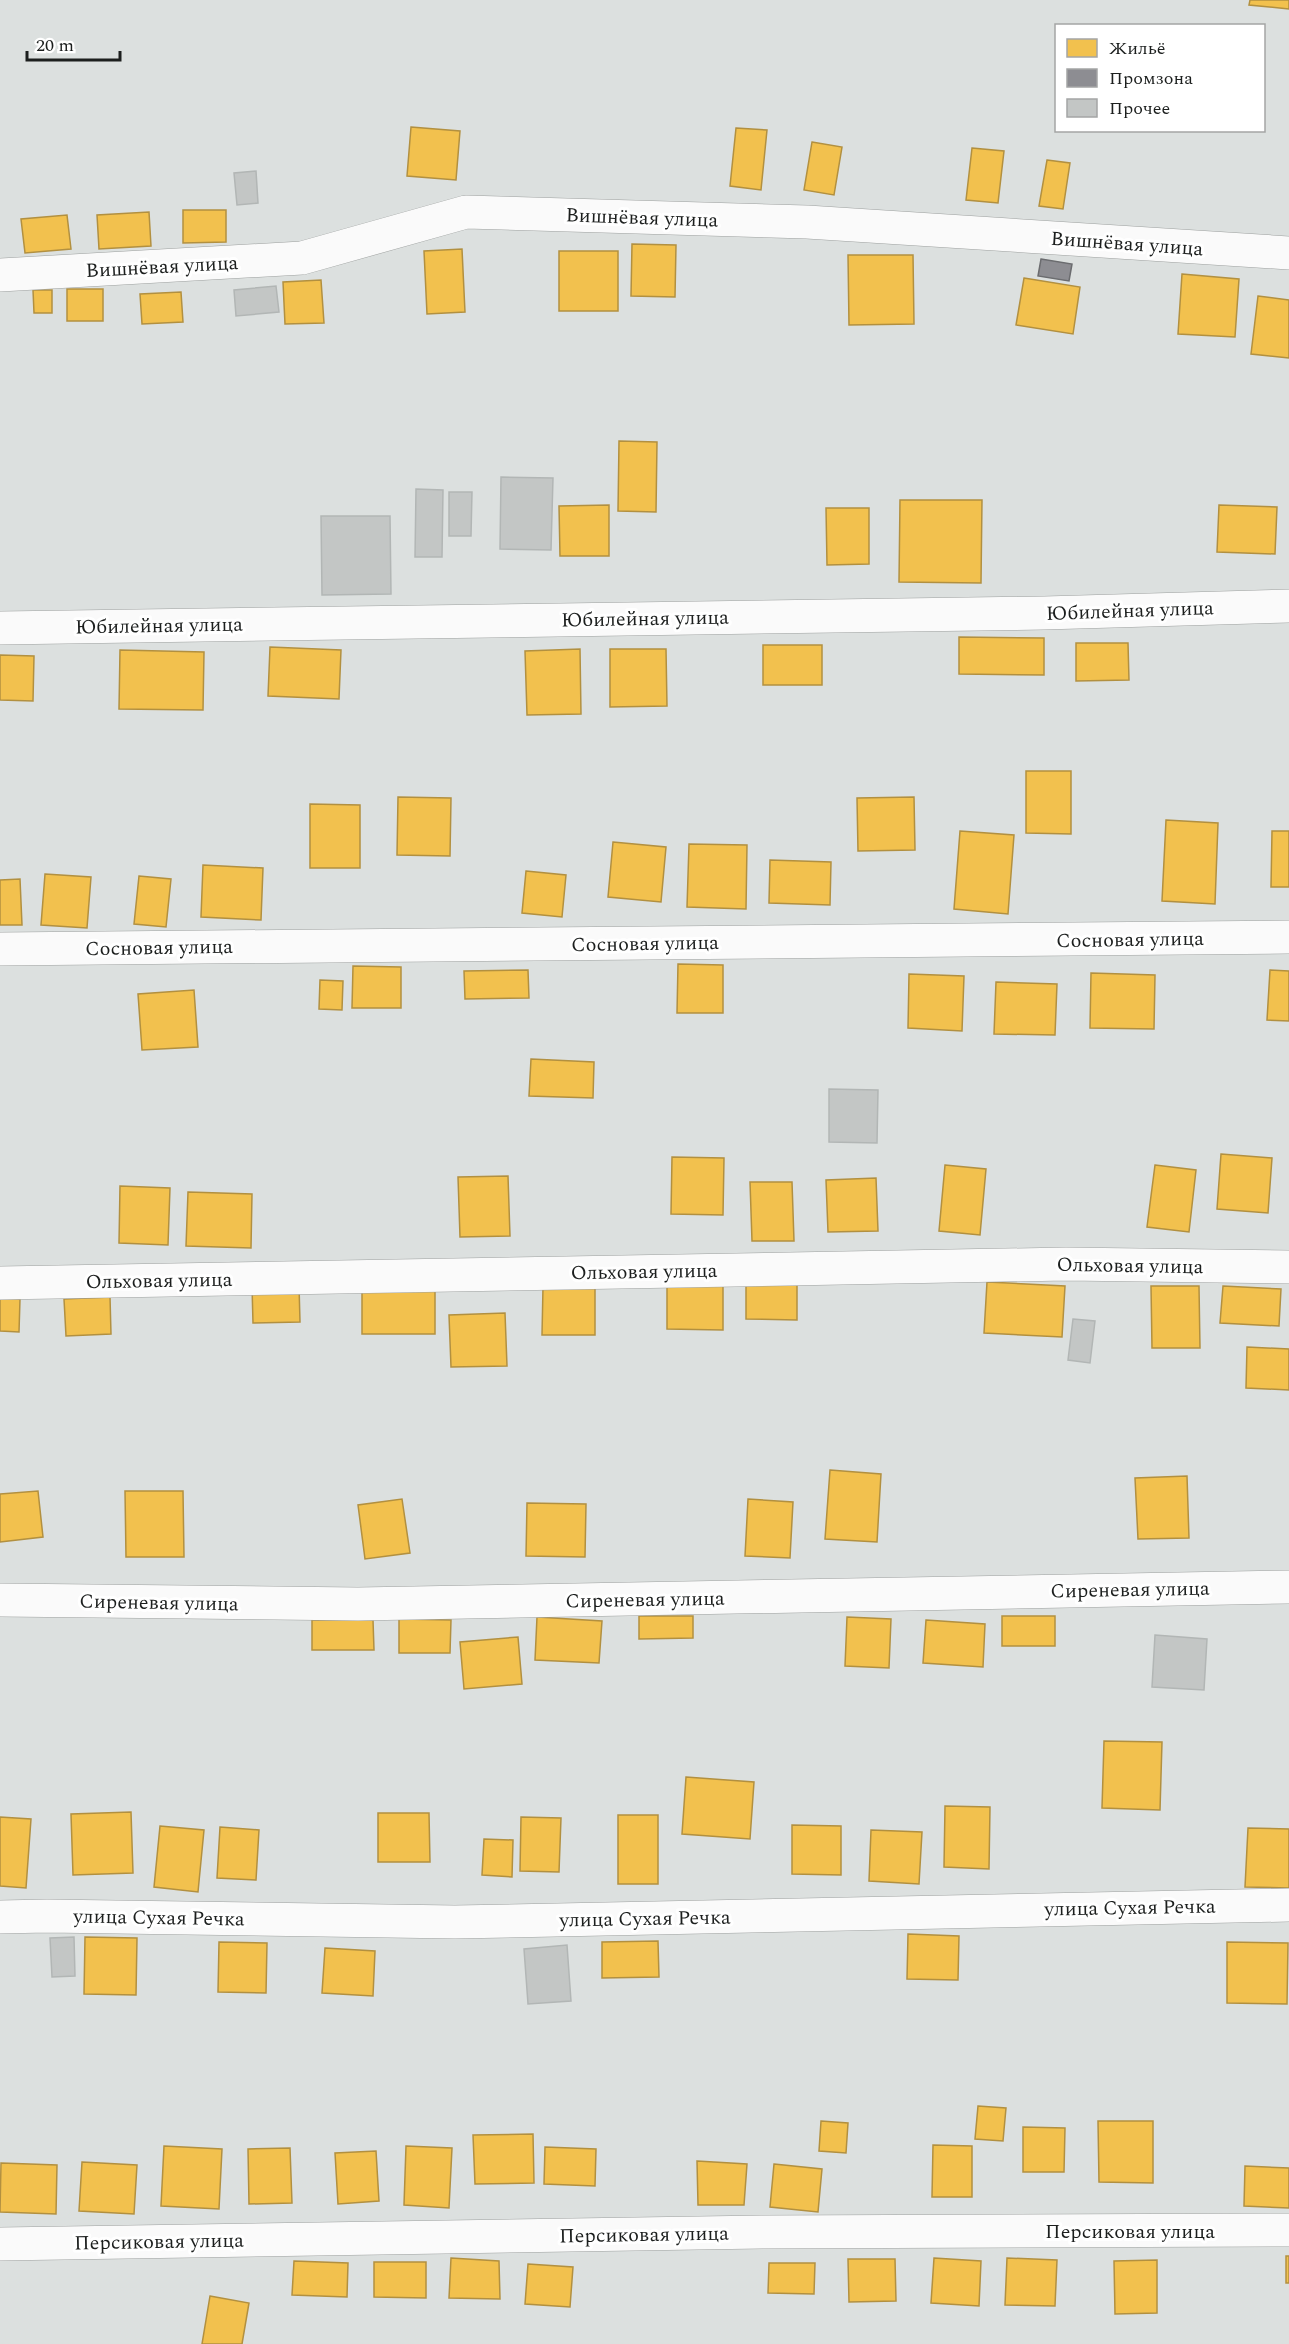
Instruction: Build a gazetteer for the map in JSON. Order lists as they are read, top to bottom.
{
  "streets": {
    "street": [
      "Вишнёвая улица",
      "Юбилейная улица",
      "Сосновая улица",
      "Ольховая улица",
      "Сиреневая улица",
      "улица Сухая Речка",
      "Персиковая улица"
    ]
  },
  "legend": ["Жильё", "Промзона", "Прочее"],
  "scale_bar": "20 m"
}
